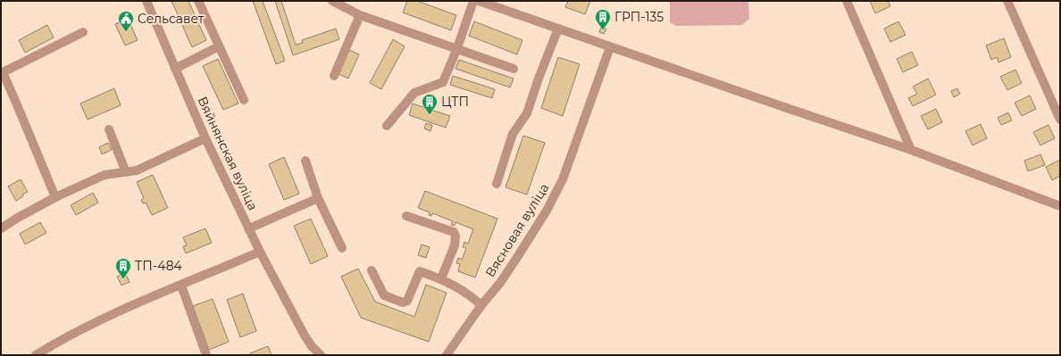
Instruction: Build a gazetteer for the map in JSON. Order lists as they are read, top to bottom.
{
  "streets": {
    "street": ["Вяйнянская вуліца", "Вясновая вуліца"]
  },
  "places": {
    "building": ["ГРП-135", "ЦТП", "ТП-484"],
    "public building": ["Сельсавет"]
  }
}
